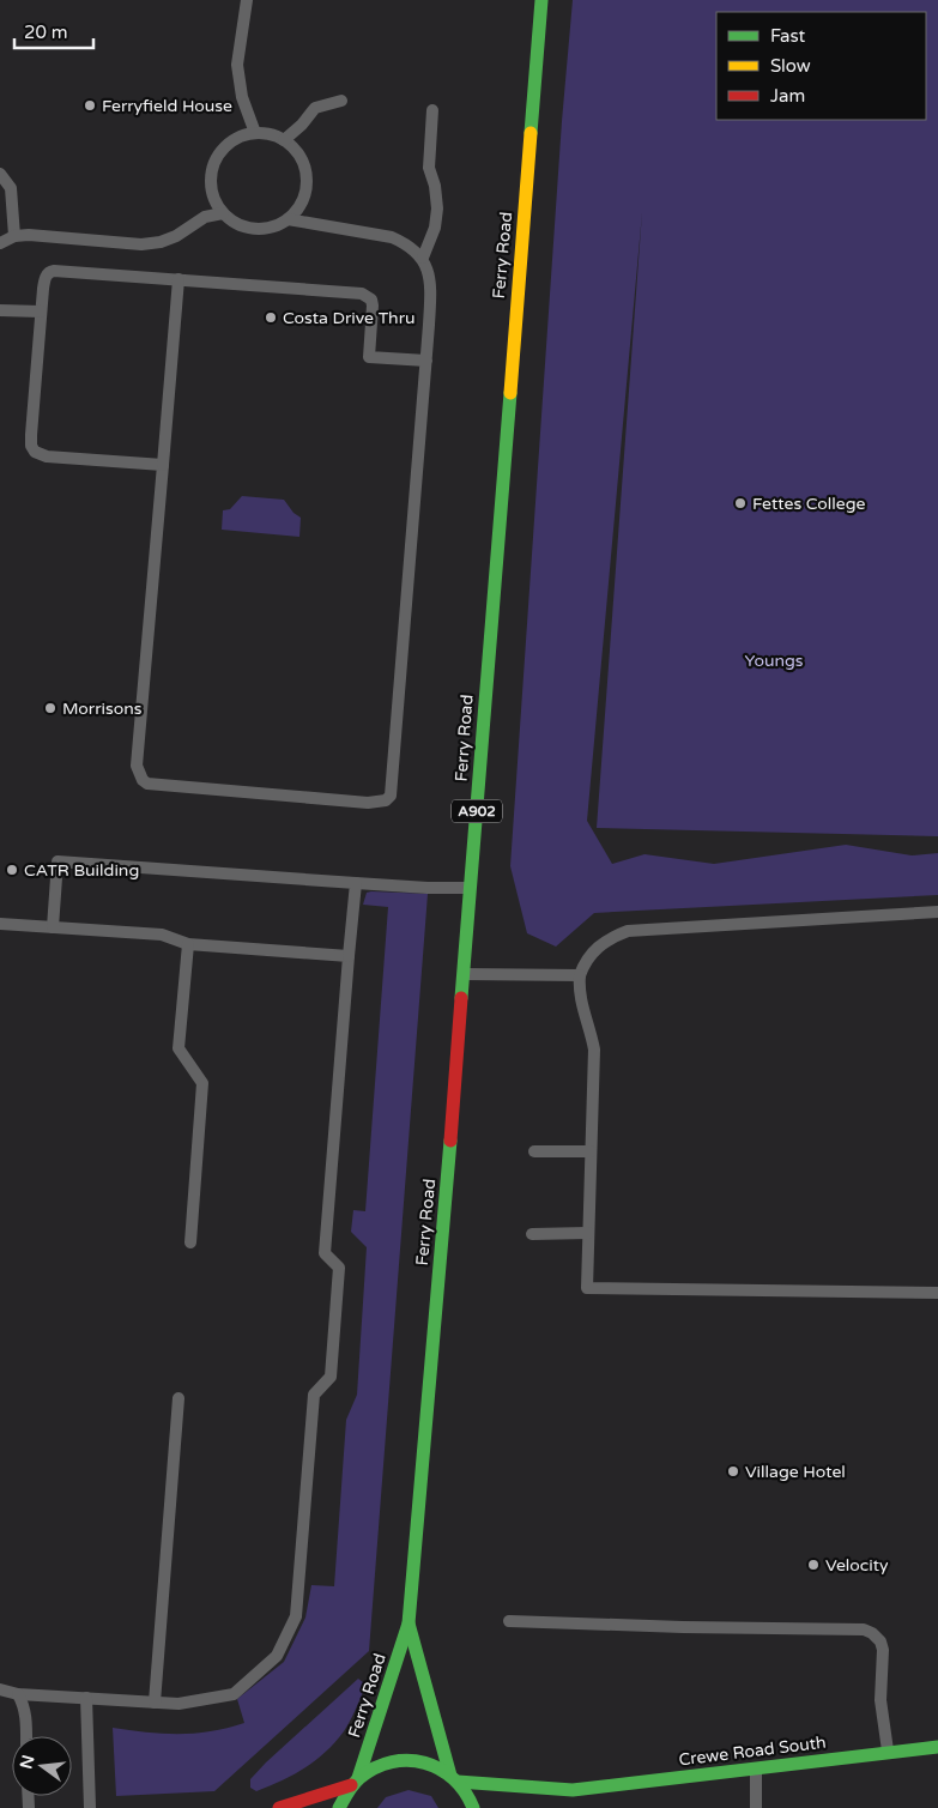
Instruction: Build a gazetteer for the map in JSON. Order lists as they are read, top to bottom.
{
  "streets": {
    "main road": ["Ferry Road", "A902", "Crewe Road South"]
  },
  "crossings": [
    ["Ferry Road", "Crewe Road South"]
  ],
  "parks": ["Youngs"],
  "places": [
    "Ferryfield House",
    "Costa Drive Thru",
    "Fettes College",
    "Morrisons",
    "CATR Building",
    "Village Hotel",
    "Velocity"
  ],
  "legend": ["Fast", "Slow", "Jam"],
  "scale_bar": "20 m",
  "north": "left"
}
